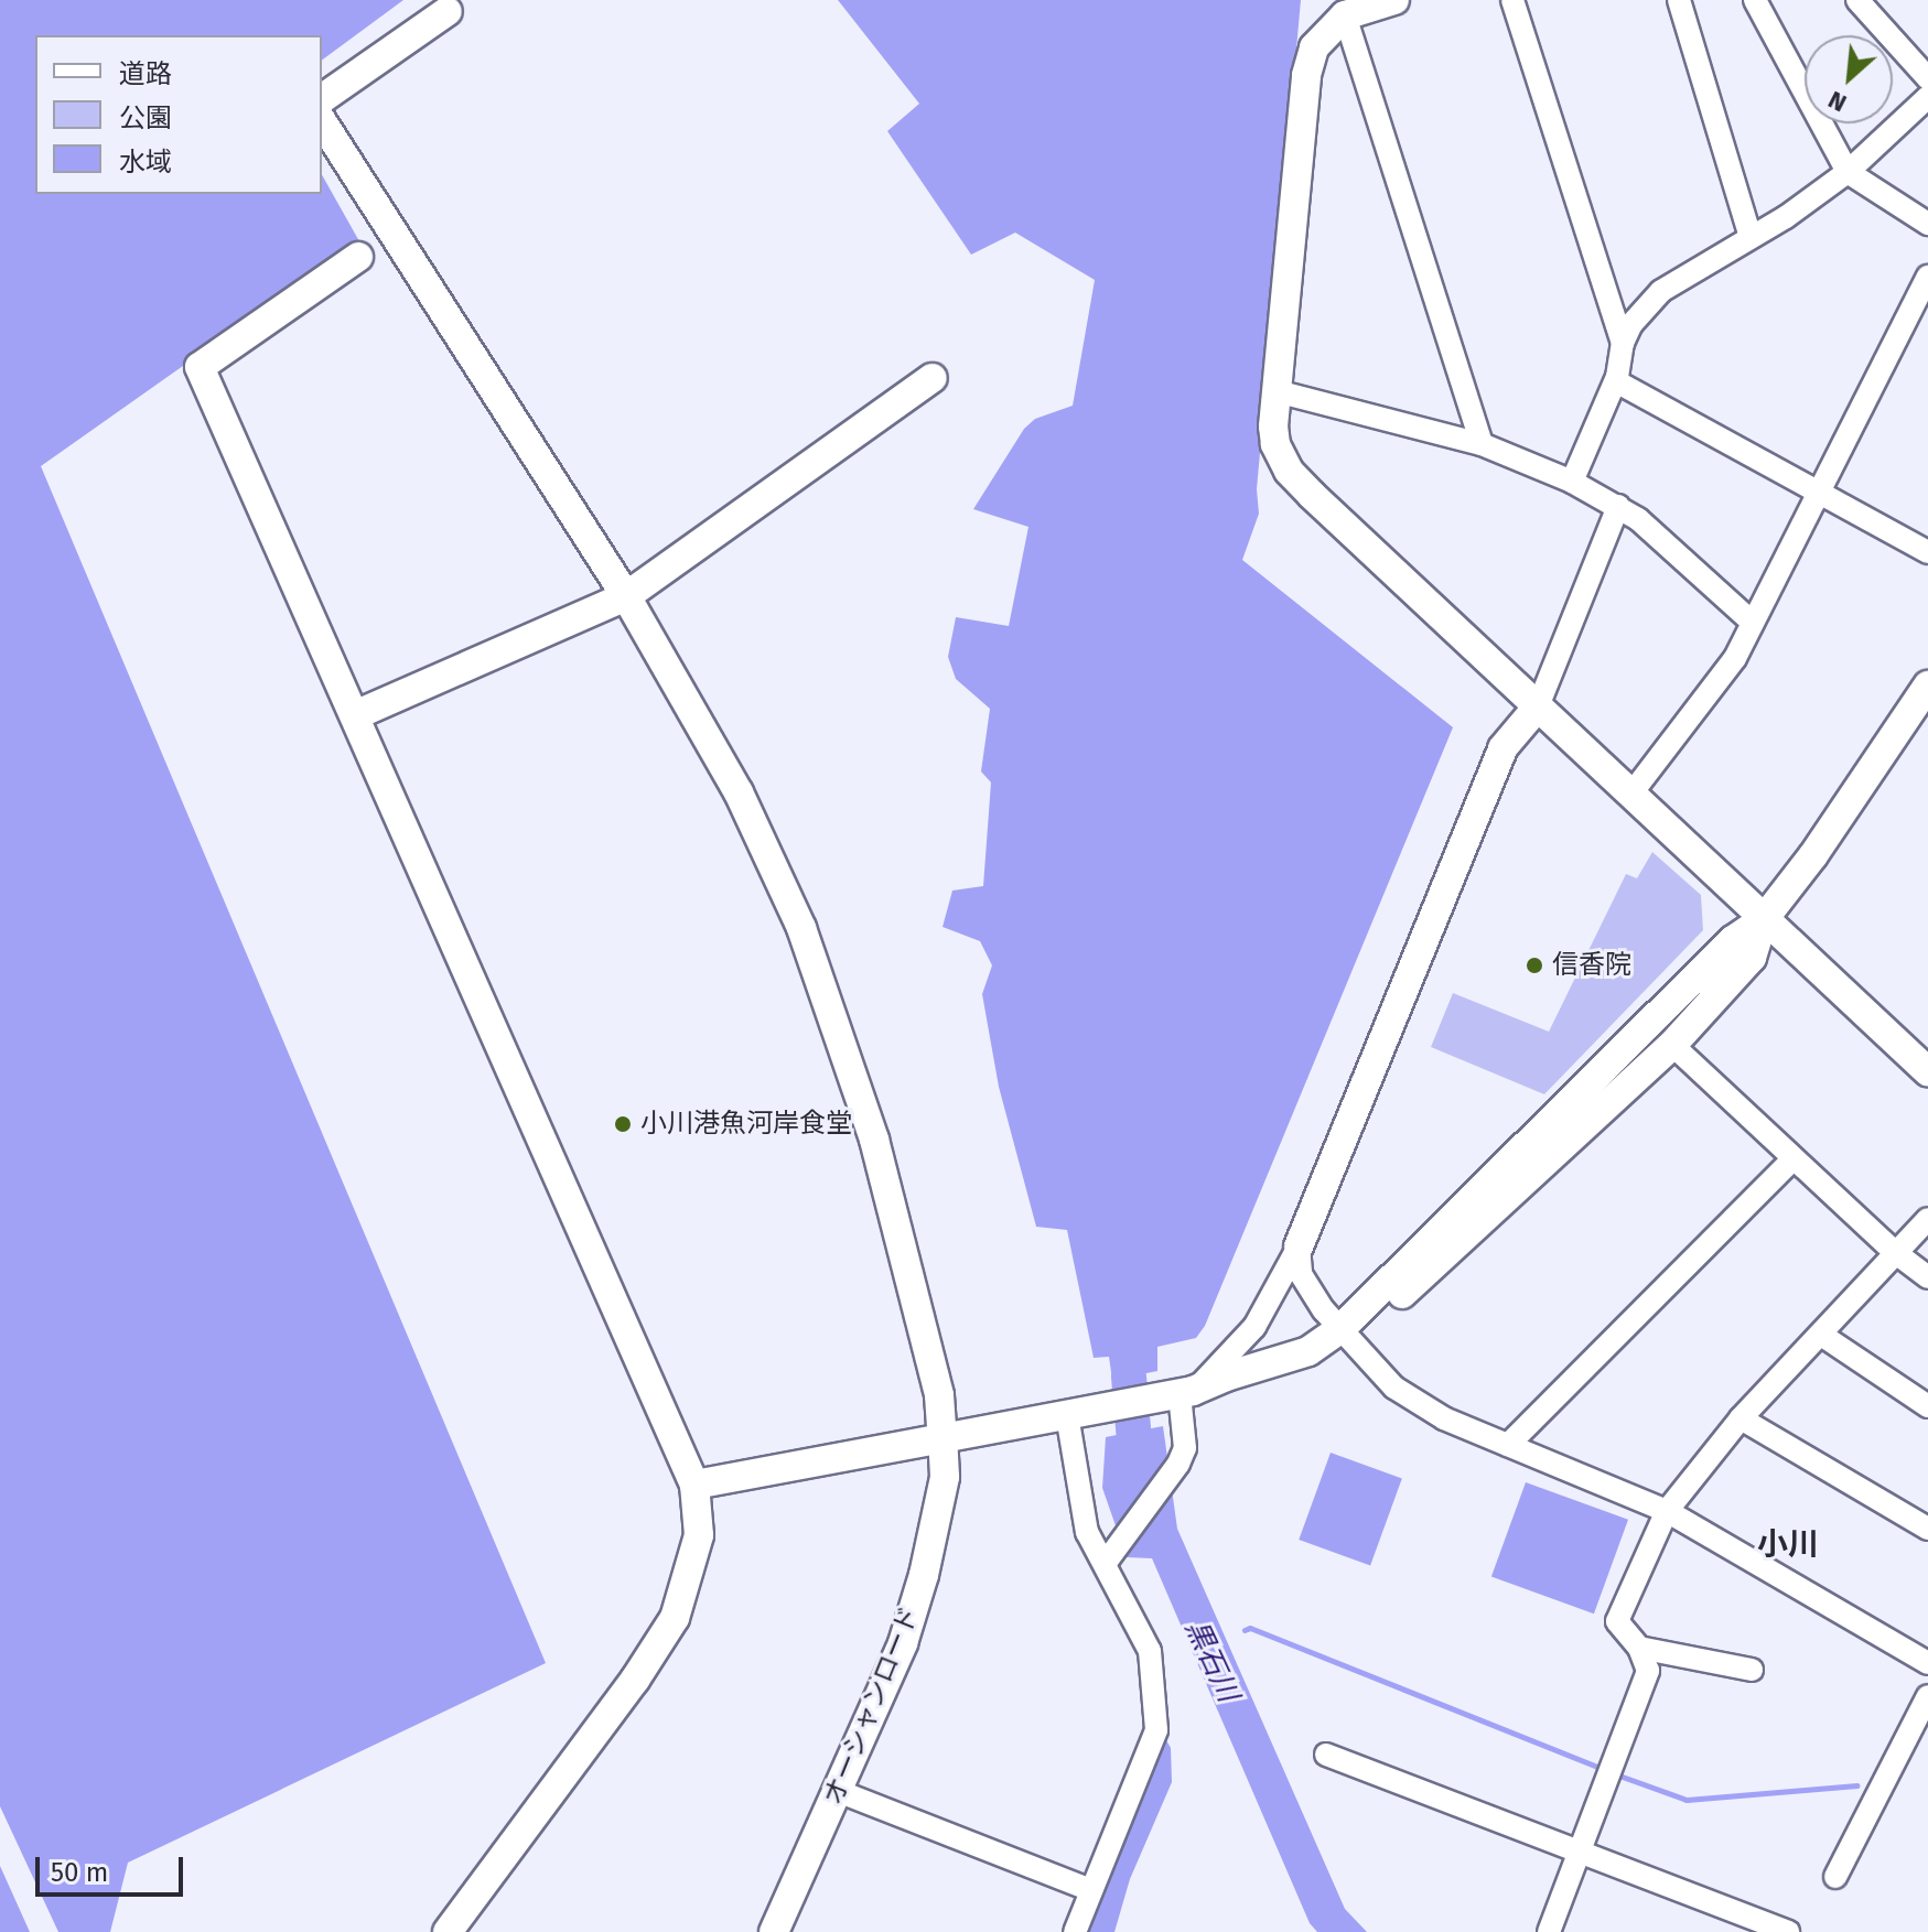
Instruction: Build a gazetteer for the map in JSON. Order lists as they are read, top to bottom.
{
  "streets": {
    "street": ["オーシャンロード"]
  },
  "districts": ["小川"],
  "water": ["黒石川"],
  "places": ["信香院", "小川港魚河岸食堂"],
  "legend": ["道路", "公園", "水域"],
  "scale_bar": "50 m",
  "north": "bottom left"
}
